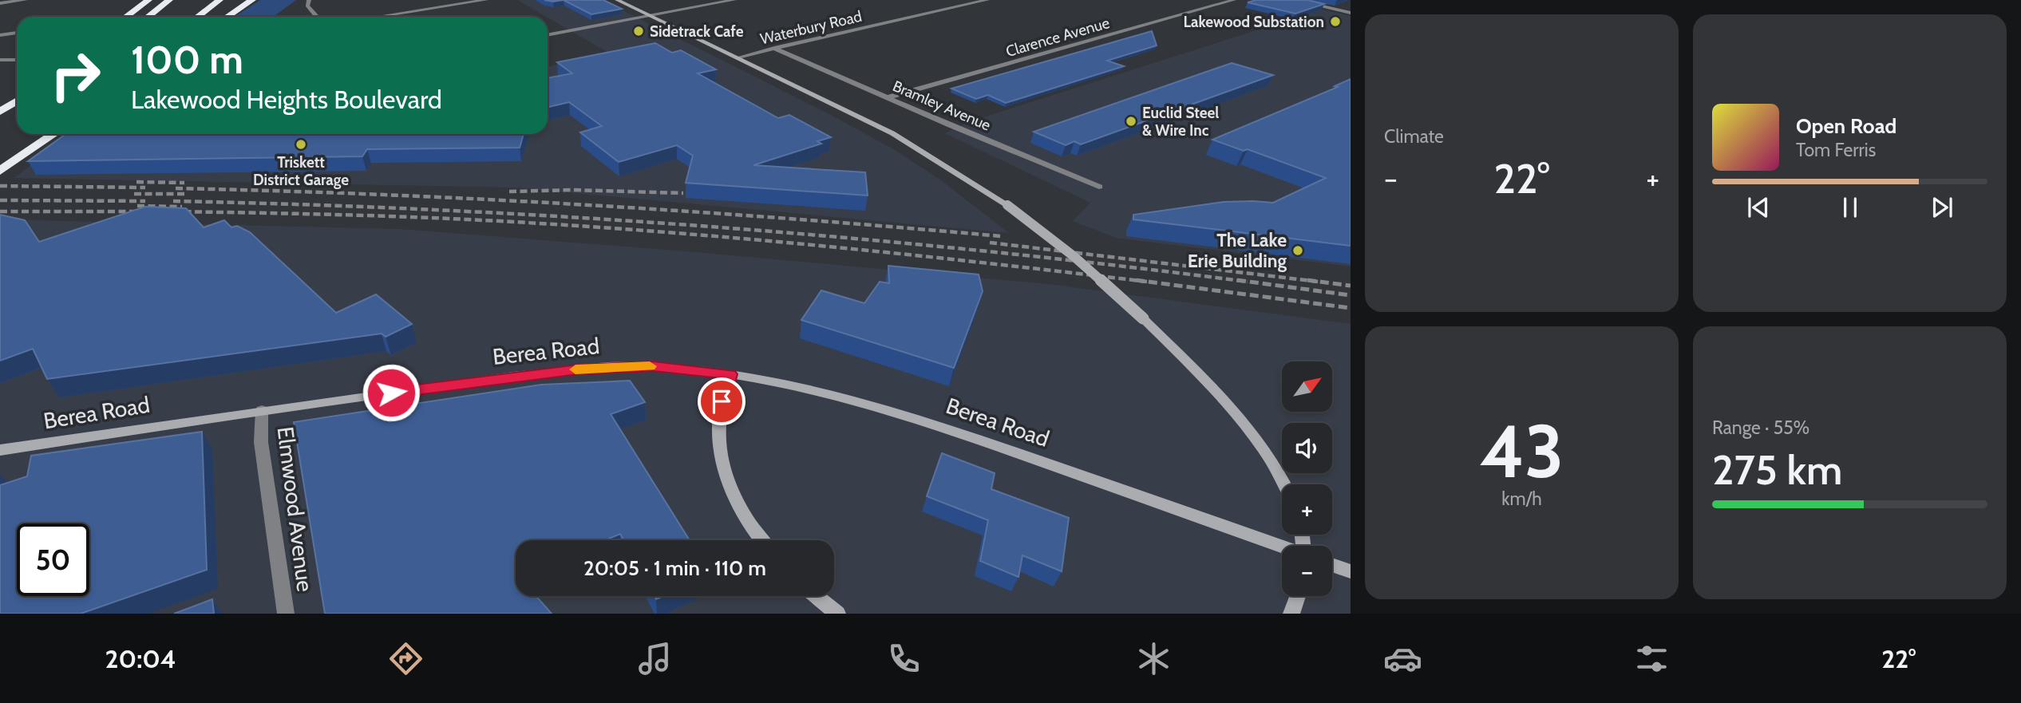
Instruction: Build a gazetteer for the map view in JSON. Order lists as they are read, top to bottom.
{
  "streets": {
    "main road": ["Berea Road"],
    "street": [
      "Waterbury Road",
      "Clarence Avenue",
      "Bramley Avenue",
      "Elmwood Avenue"
    ]
  },
  "crossings": [
    ["Waterbury Road", "Bramley Avenue"],
    ["Clarence Avenue", "Bramley Avenue"],
    ["Berea Road", "Elmwood Avenue"]
  ],
  "places": [
    "Lakewood Substation",
    "Sidetrack Cafe",
    "Euclid Steel & Wire Inc",
    "Triskett District Garage",
    "The Lake Erie Building"
  ],
  "north": "top right",
  "page": {
    "tile": [
      "Climate",
      ["43", "km/h"],
      ["Range · 55%", "275 km"]
    ],
    "turn": ["100 m", "Lakewood Heights Boulevard"],
    "song": ["Open Road", "Tom Ferris"],
    "heat": ["−", "22°", "+"],
    "map_buttons": ["+", "−"],
    "limit": "50",
    "trip": "20:05 · 1 min · 110 m",
    "tabs": ["20:04", "22°"]
  }
}
